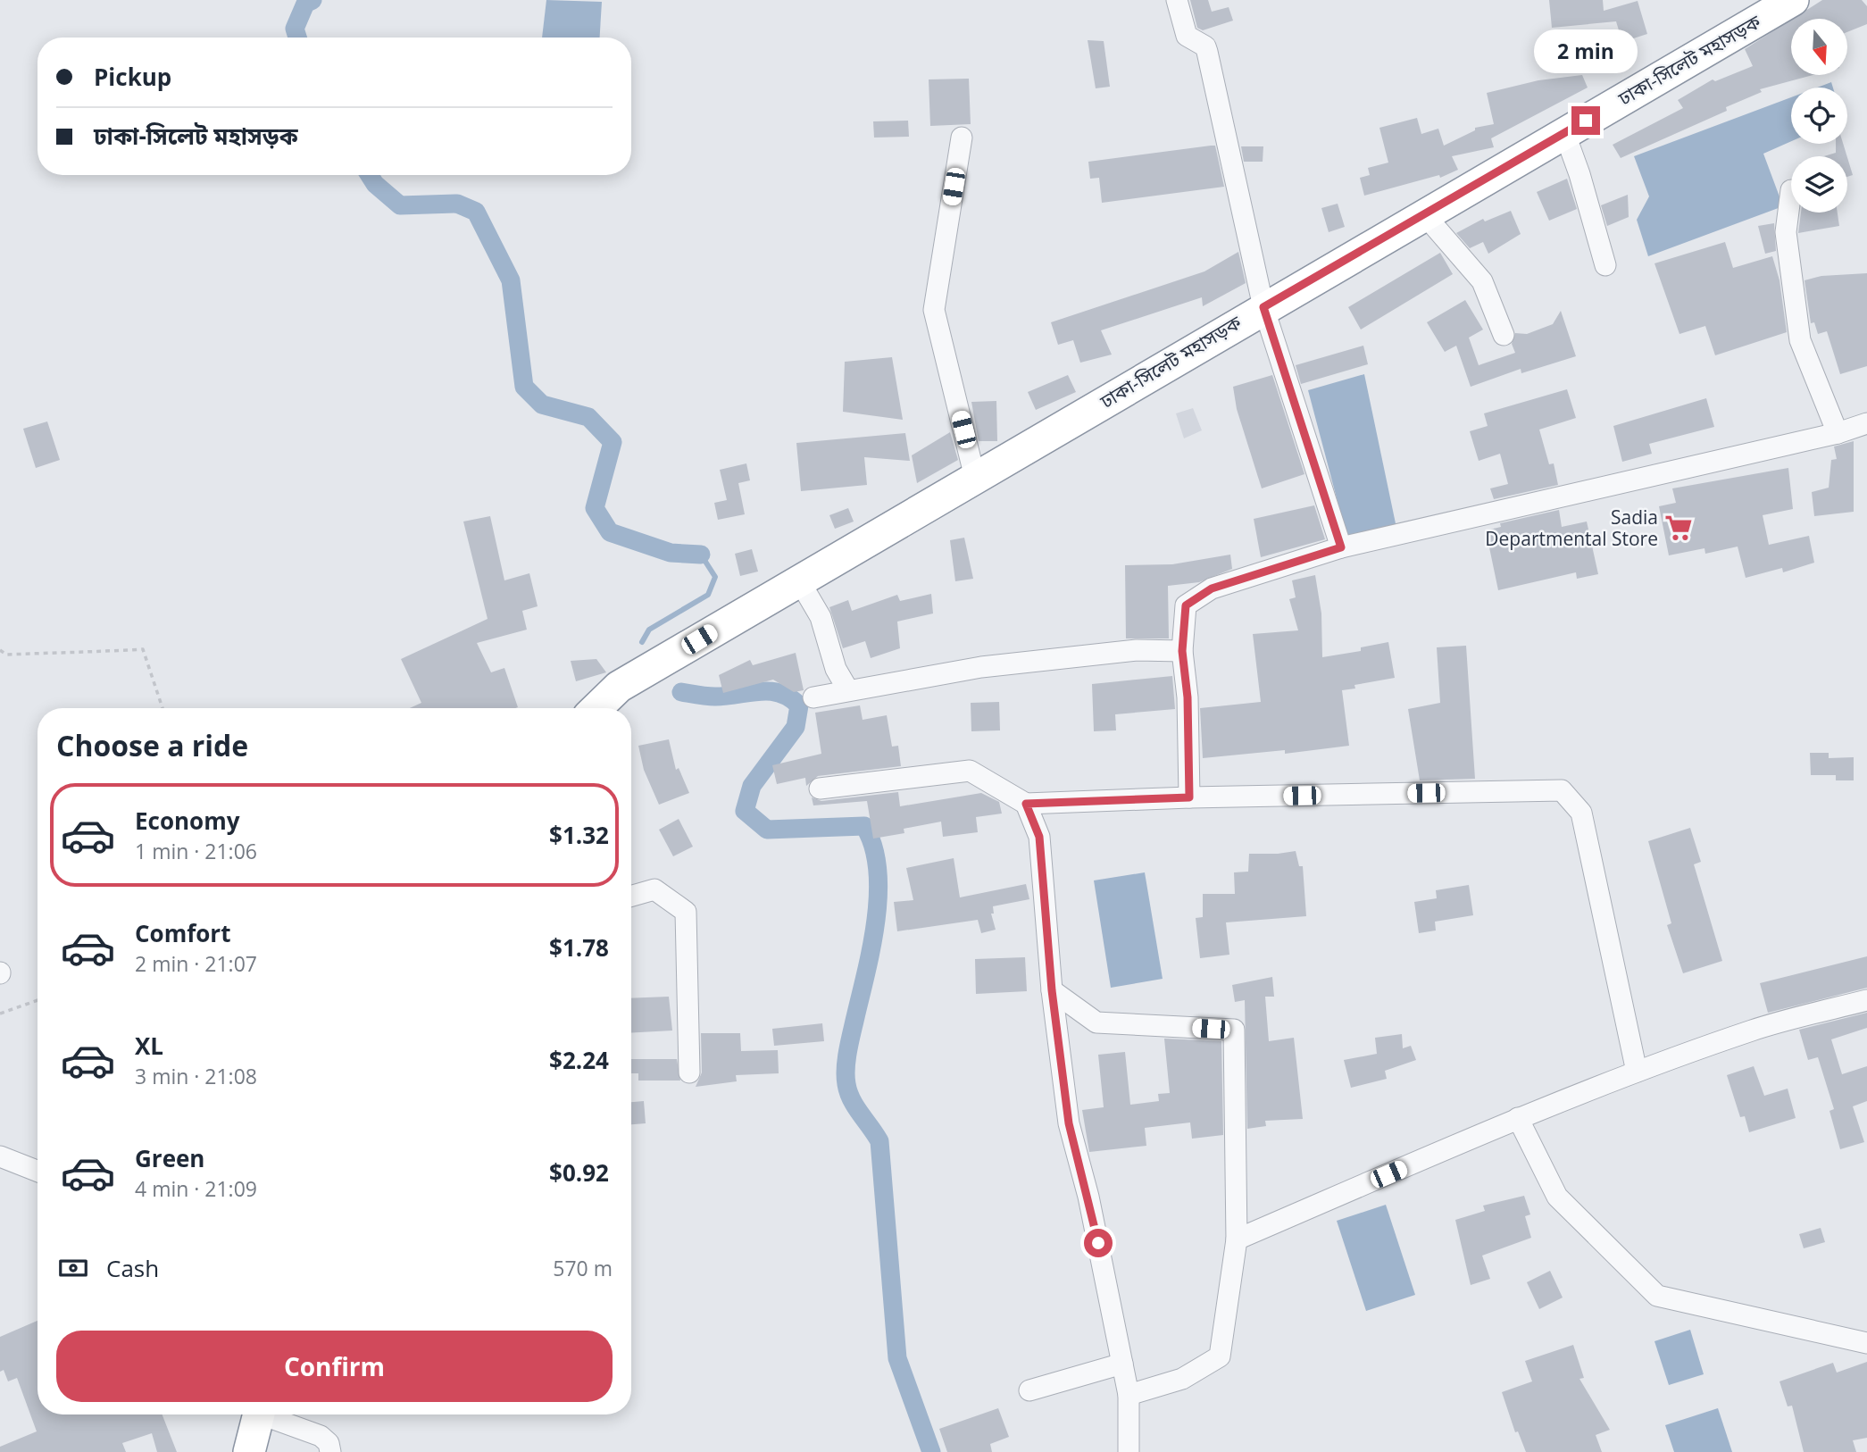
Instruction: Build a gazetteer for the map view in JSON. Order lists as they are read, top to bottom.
{
  "streets": {
    "highway": ["ঢাকা-সিলেট মহাসড়ক"]
  },
  "places": {
    "supermarket": ["Sadia Departmental Store"]
  },
  "north": "bottom",
  "page": {
    "bubble": "2 min",
    "banner": ["Pickup", "ঢাকা-সিলেট মহাসড়ক"],
    "heading": "Choose a ride",
    "list": [
      {
        "name": "Economy",
        "note": "1 min · 21:06",
        "value": "$1.32"
      },
      {
        "name": "Comfort",
        "note": "2 min · 21:07",
        "value": "$1.78"
      },
      {
        "name": "XL",
        "note": "3 min · 21:08",
        "value": "$2.24"
      },
      {
        "name": "Green",
        "note": "4 min · 21:09",
        "value": "$0.92"
      }
    ],
    "pay": ["Cash", "570 m"],
    "buttons": "Confirm"
  }
}
